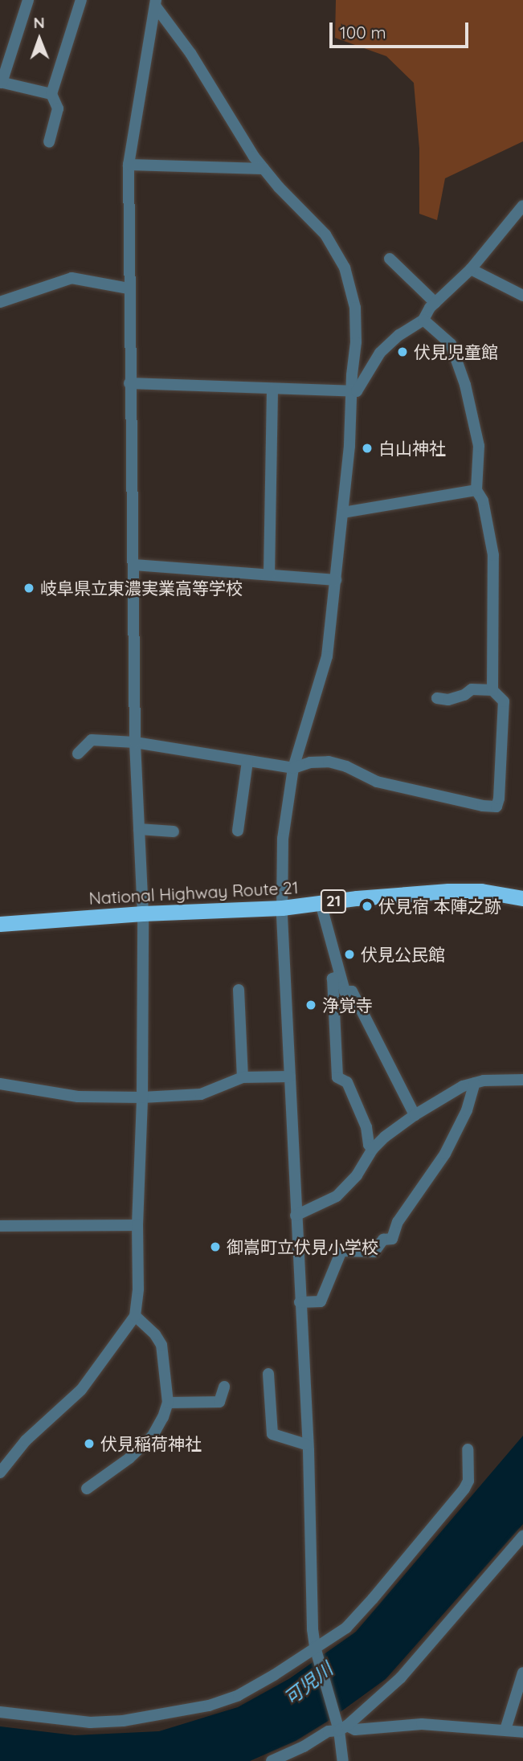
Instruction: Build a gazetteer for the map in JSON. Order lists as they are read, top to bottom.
{
  "streets": {
    "highway": ["National Highway Route 21", "21"]
  },
  "water": ["可児川"],
  "places": [
    "伏見児童館",
    "白山神社",
    "岐阜県立東濃実業高等学校",
    "伏見宿 本陣之跡",
    "伏見公民館",
    "浄覚寺",
    "御嵩町立伏見小学校",
    "伏見稲荷神社"
  ],
  "scale_bar": "100 m",
  "north": "top"
}
